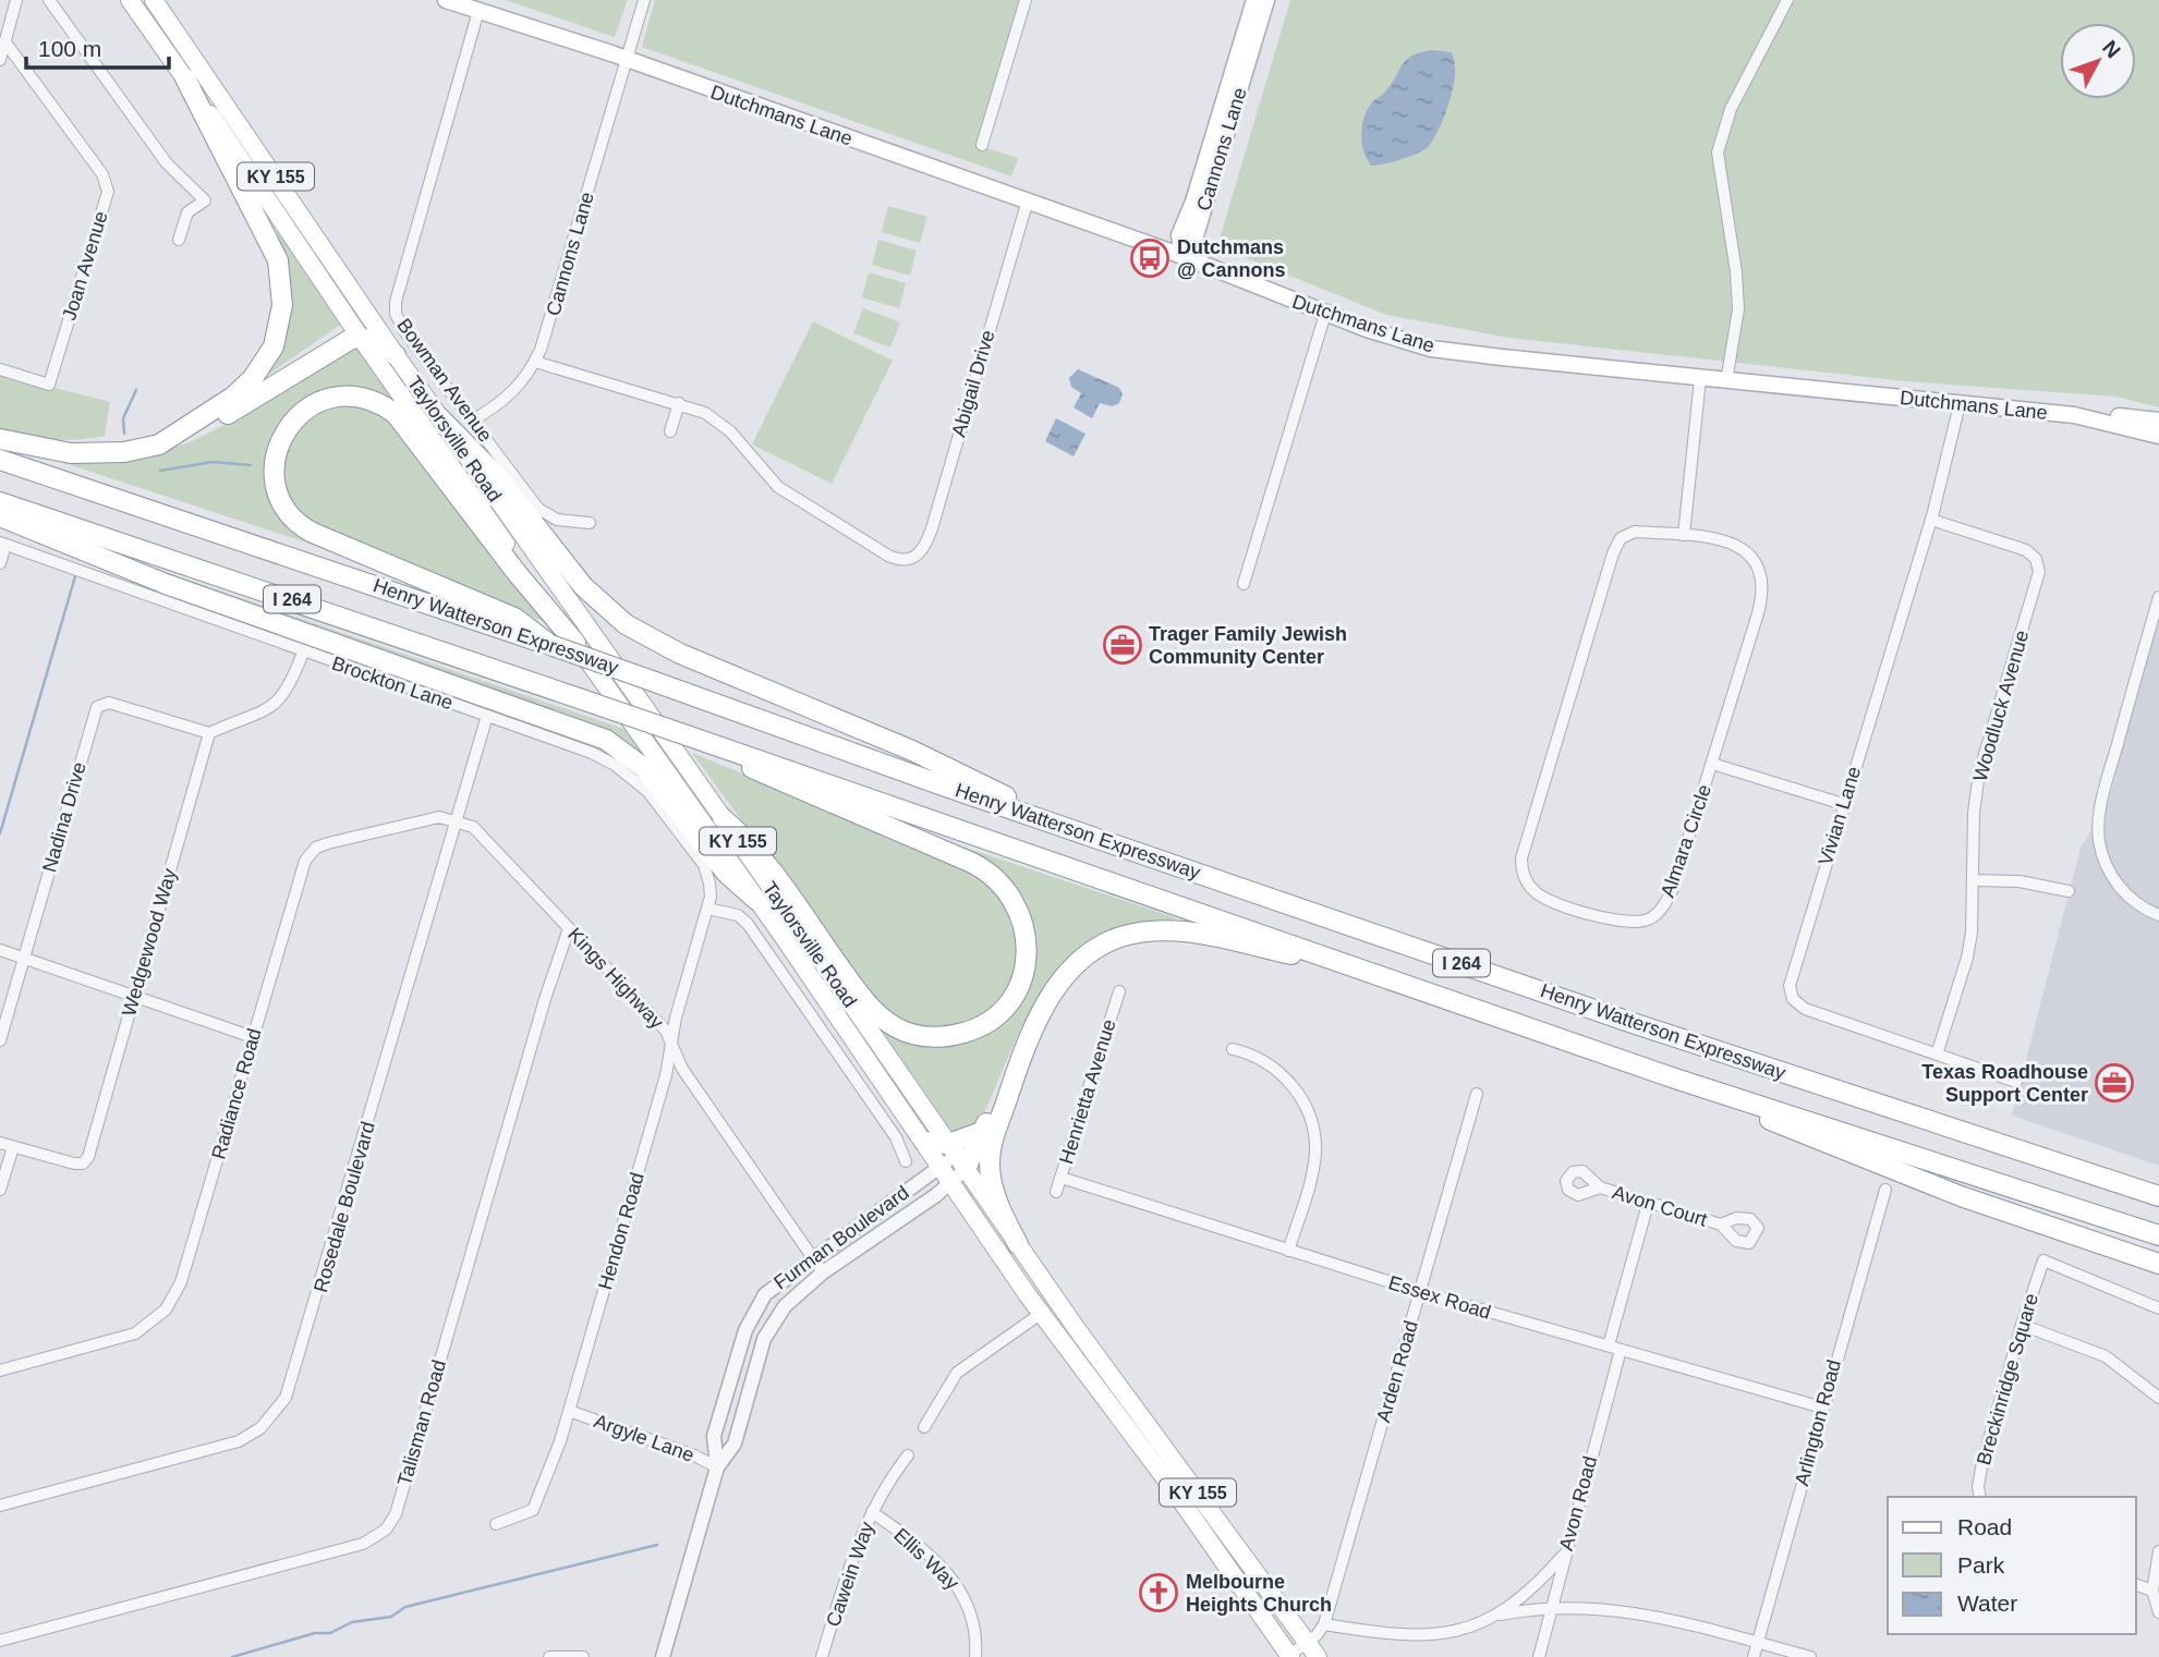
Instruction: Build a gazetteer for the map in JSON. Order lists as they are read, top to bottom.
{
  "streets": {
    "highway": ["I 264", "Henry Watterson Expressway"],
    "main road": [
      "Dutchmans Lane",
      "Cannons Lane",
      "KY 155",
      "Taylorsville Road"
    ],
    "street": [
      "Joan Avenue",
      "Bowman Avenue",
      "Abigail Drive",
      "Brockton Lane",
      "Woodluck Avenue",
      "Vivian Lane",
      "Nadina Drive",
      "Almara Circle",
      "Wedgewood Way",
      "Kings Highway",
      "Henrietta Avenue",
      "Radiance Road",
      "Avon Court",
      "Rosedale Boulevard",
      "Hendon Road",
      "Furman Boulevard",
      "Essex Road",
      "Arden Road",
      "Breckinridge Square",
      "Talisman Road",
      "Arlington Road",
      "Argyle Lane",
      "Avon Road",
      "Ellis Way",
      "Cawein Way"
    ]
  },
  "crossings": [
    ["Dutchmans Lane", "Cannons Lane"],
    ["Dutchmans Lane", "Bowman Avenue"],
    ["Dutchmans Lane", "Abigail Drive"],
    ["Dutchmans Lane", "Vivian Lane"],
    ["Cannons Lane", "Bowman Avenue"],
    ["Taylorsville Road", "Brockton Lane"],
    ["Taylorsville Road", "Hendon Road"],
    ["Taylorsville Road", "Furman Boulevard"],
    ["Taylorsville Road", "Arden Road"],
    ["Brockton Lane", "Rosedale Boulevard"],
    ["Brockton Lane", "Hendon Road"],
    ["Woodluck Avenue", "Vivian Lane"],
    ["Nadina Drive", "Wedgewood Way"],
    ["Kings Highway", "Radiance Road"],
    ["Kings Highway", "Rosedale Boulevard"],
    ["Kings Highway", "Hendon Road"],
    ["Kings Highway", "Furman Boulevard"],
    ["Kings Highway", "Talisman Road"],
    ["Henrietta Avenue", "Essex Road"],
    ["Radiance Road", "Rosedale Boulevard"],
    ["Hendon Road", "Argyle Lane"],
    ["Furman Boulevard", "Argyle Lane"],
    ["Essex Road", "Arden Road"],
    ["Essex Road", "Arlington Road"],
    ["Essex Road", "Avon Road"],
    ["Ellis Way", "Cawein Way"]
  ],
  "places": {
    "bus stop": ["Dutchmans @ Cannons"],
    "office": ["Trager Family Jewish Community Center", "Texas Roadhouse Support Center"],
    "church": ["Melbourne Heights Church"]
  },
  "legend": ["Road", "Park", "Water"],
  "scale_bar": "100 m",
  "north": "top right"
}
